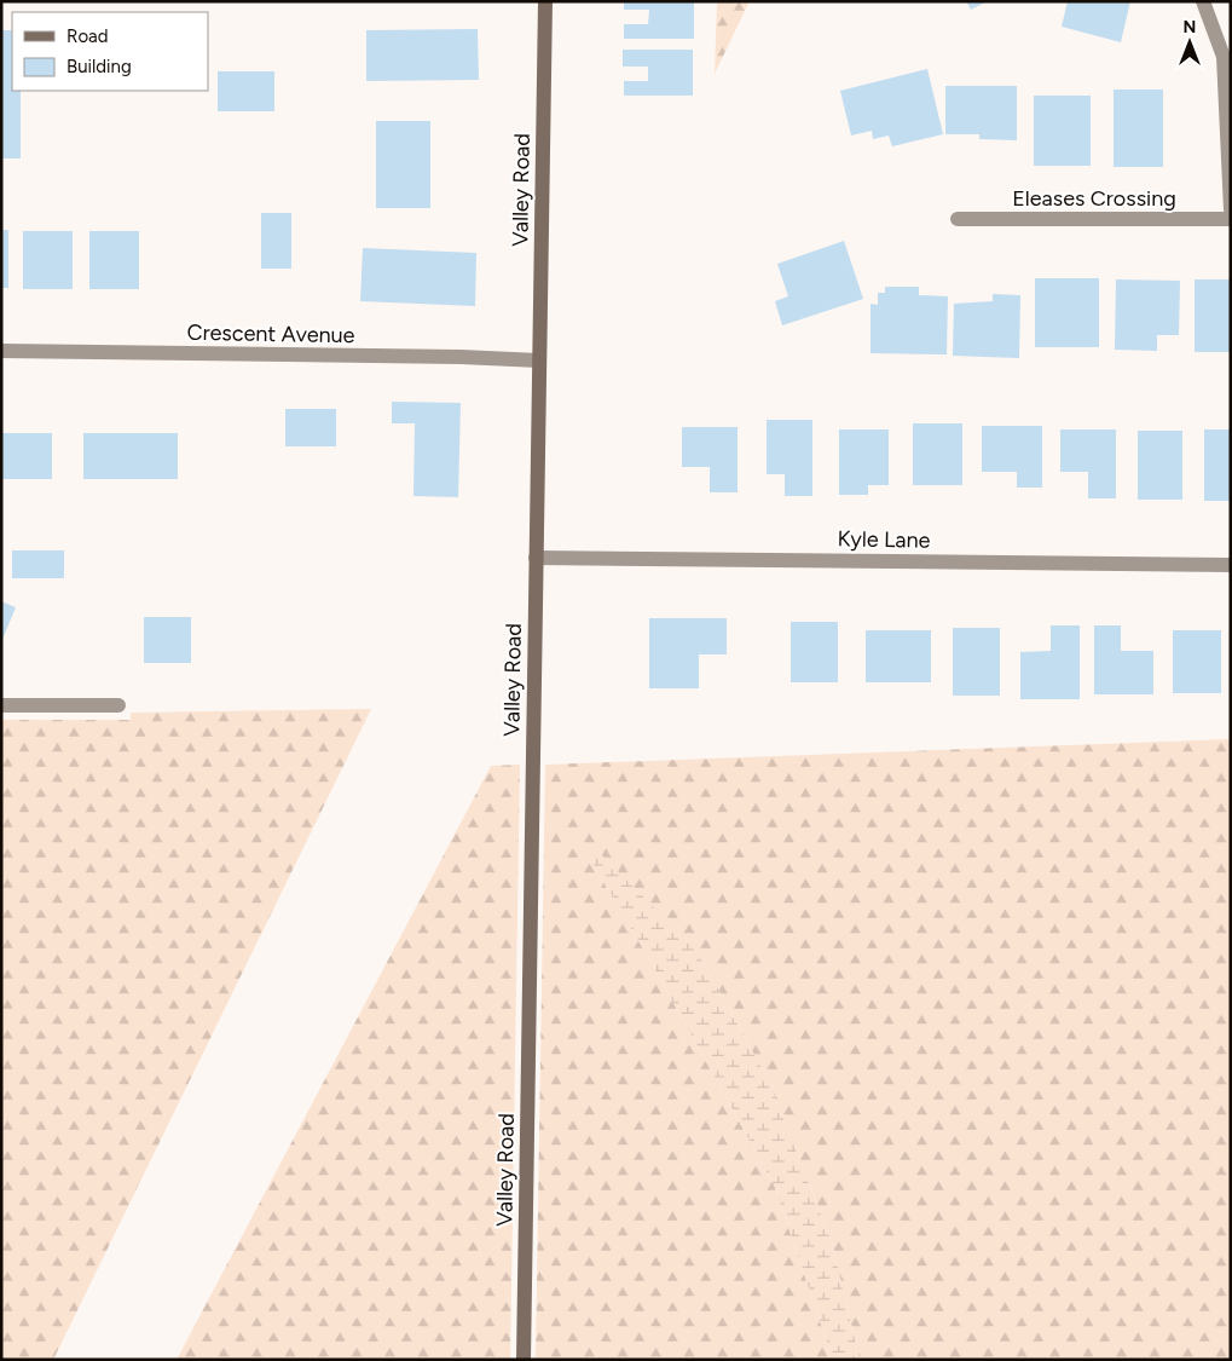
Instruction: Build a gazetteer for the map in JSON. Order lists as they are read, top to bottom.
{
  "streets": {
    "street": [
      "Valley Road",
      "Eleases Crossing",
      "Crescent Avenue",
      "Kyle Lane"
    ]
  },
  "crossings": [
    ["Valley Road", "Crescent Avenue"],
    ["Valley Road", "Kyle Lane"]
  ],
  "legend": ["Road", "Building"],
  "north": "top"
}
